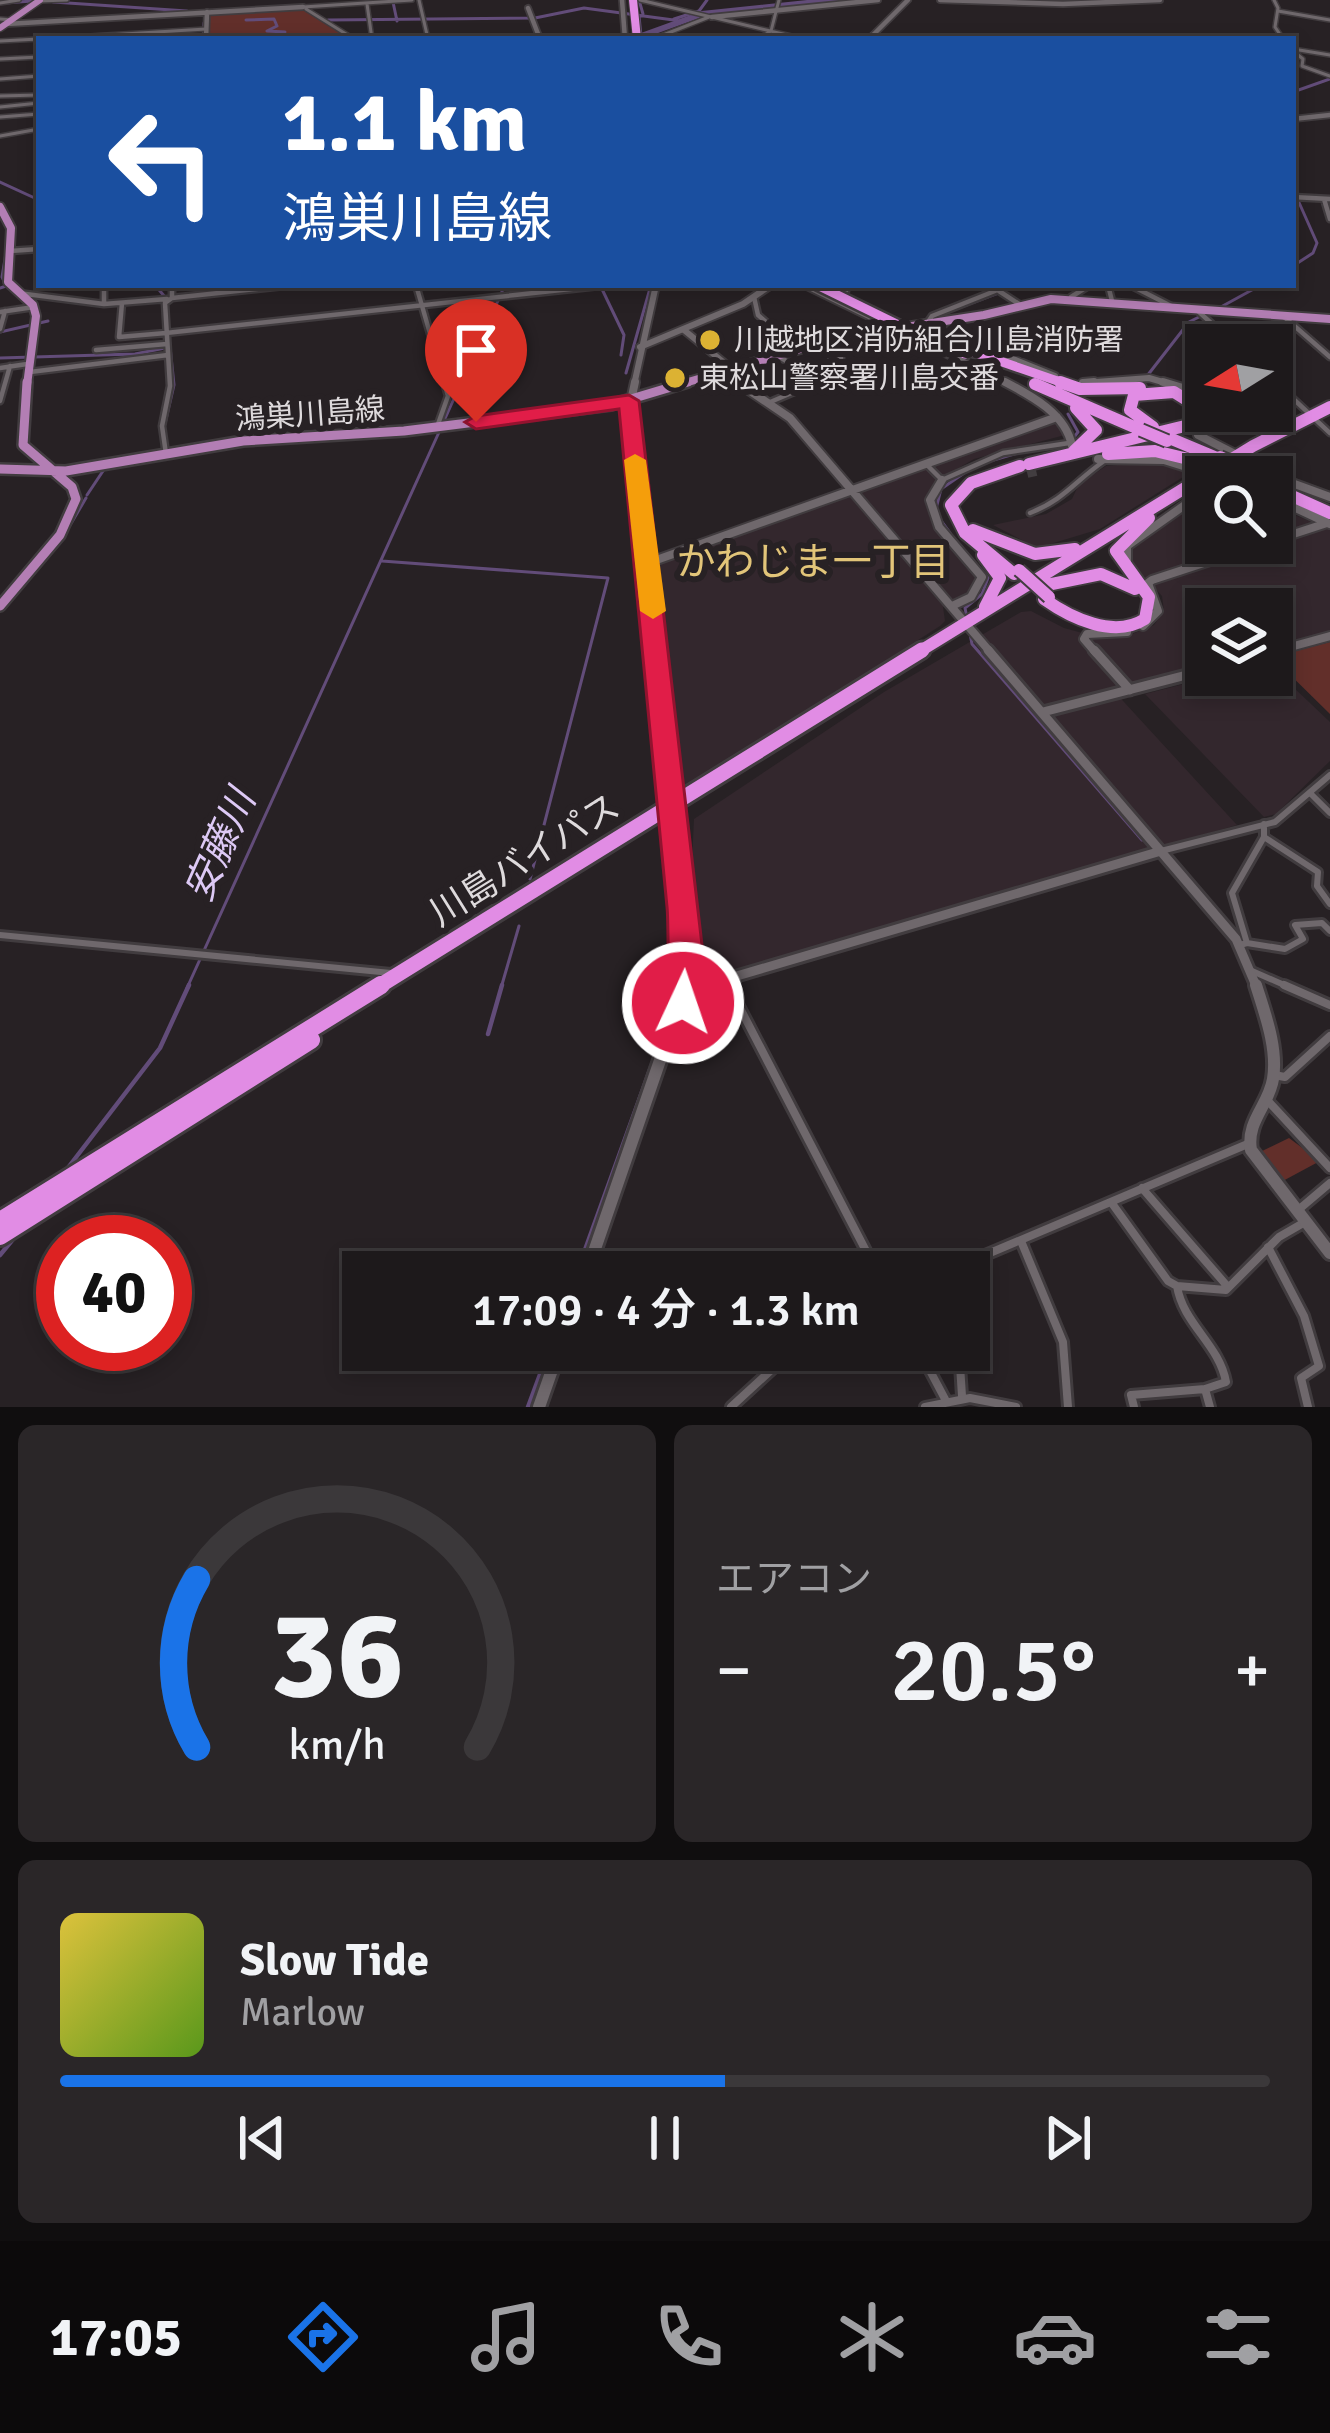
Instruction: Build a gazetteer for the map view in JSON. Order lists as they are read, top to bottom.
{
  "streets": {
    "highway": ["川島バイパス"],
    "main road": ["鴻巣川島線"]
  },
  "districts": ["かわじま一丁目"],
  "water": ["安藤川"],
  "places": ["川越地区消防組合川島消防署", "東松山警察署川島交番"],
  "north": "left",
  "page": {
    "turn": ["1.1 km", "鴻巣川島線"],
    "limit": "40",
    "trip": "17:09 · 4 分 · 1.3 km",
    "tile": "エアコン",
    "heat": ["−", "20.5°", "+"],
    "song": ["Slow Tide", "Marlow"],
    "tabs": "17:05",
    "gauge": ["36", "km/h"]
  }
}
